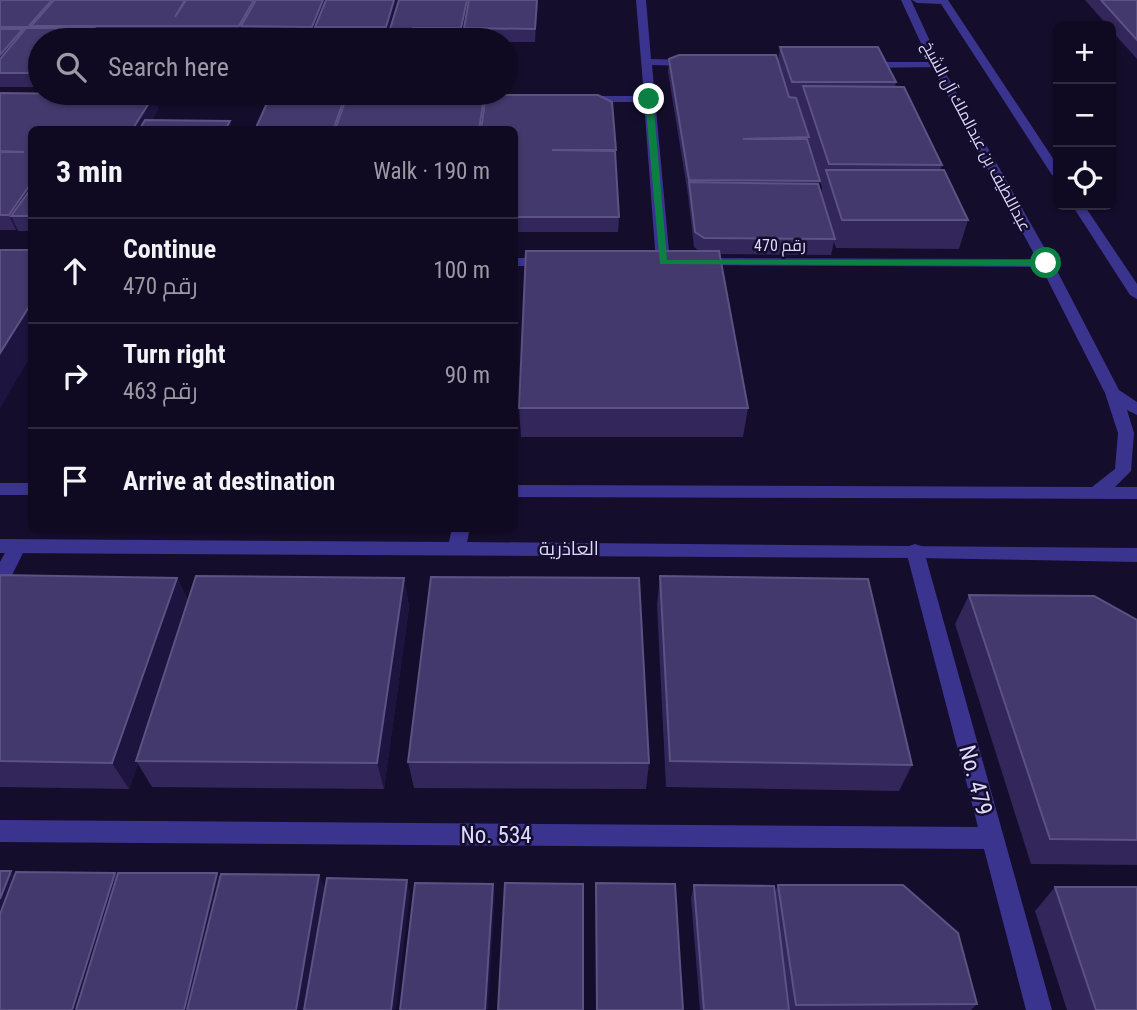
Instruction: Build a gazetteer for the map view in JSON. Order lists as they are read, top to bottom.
{
  "streets": {
    "street": [
      "عبداللطيف بن عبدالملك آل الشيخ",
      "رقم 470",
      "العاذرية",
      "No. 479",
      "No. 534"
    ]
  },
  "crossings": [
    ["عبداللطيف بن عبدالملك آل الشيخ", "رقم 470"],
    ["العاذرية", "No. 479"],
    ["No. 479", "No. 534"]
  ],
  "page": {
    "map_buttons": ["+", "−"],
    "search": "Search here",
    "heading": ["3 min", "Walk · 190 m"],
    "list": [
      ["Continue", "رقم 470", "100 m"],
      ["Turn right", "رقم 463", "90 m"],
      "Arrive at destination"
    ]
  }
}
